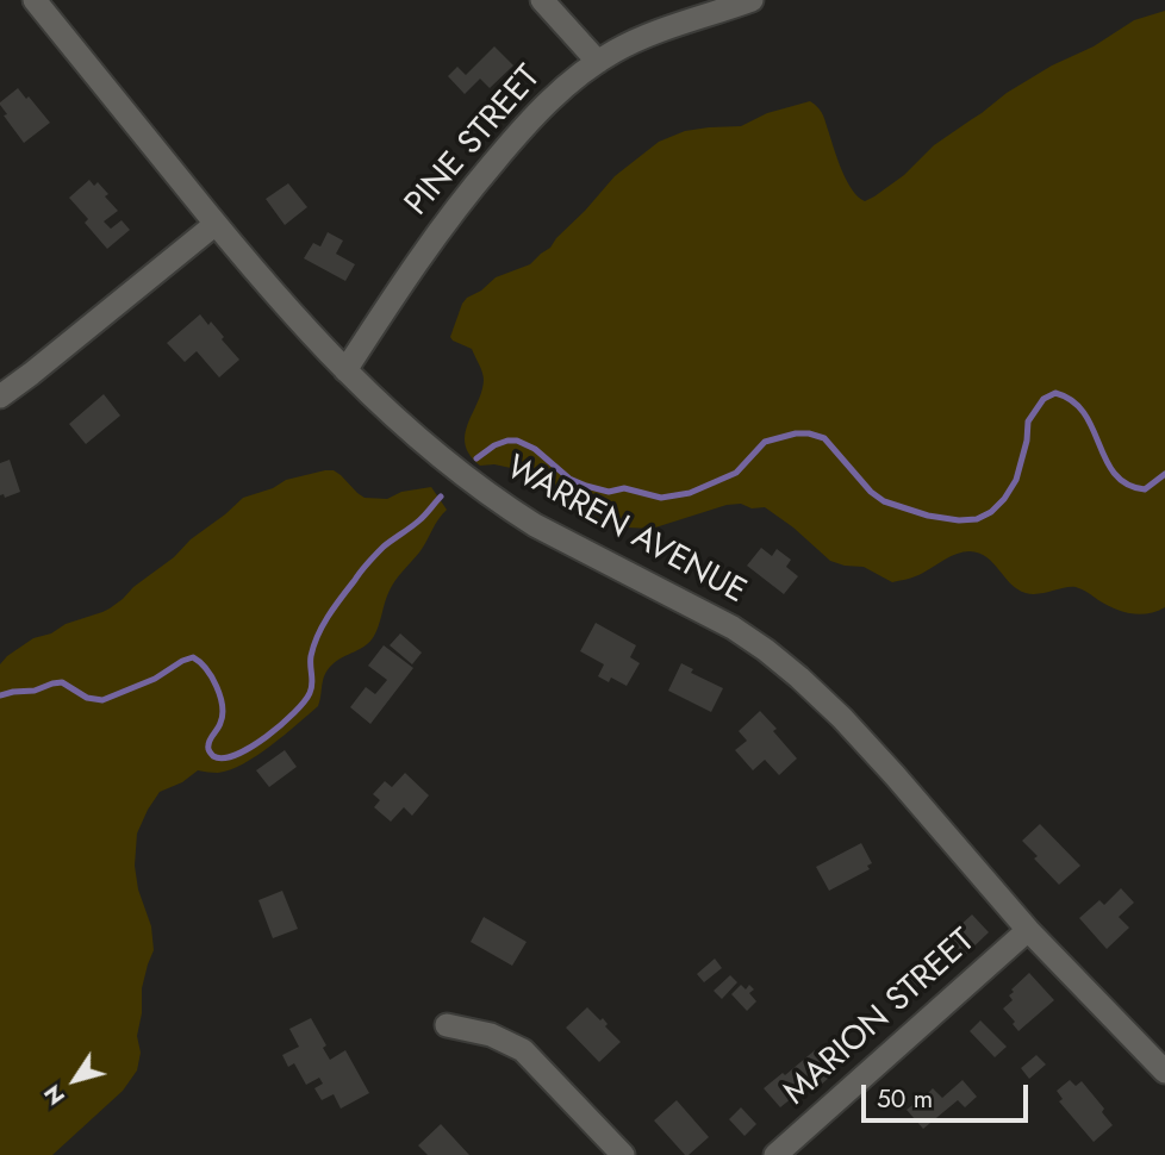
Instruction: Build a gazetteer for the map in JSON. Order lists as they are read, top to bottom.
{
  "streets": {
    "street": ["PINE STREET", "WARREN AVENUE", "MARION STREET"]
  },
  "crossings": [
    ["PINE STREET", "WARREN AVENUE"],
    ["WARREN AVENUE", "MARION STREET"]
  ],
  "scale_bar": "50 m",
  "north": "bottom left"
}
